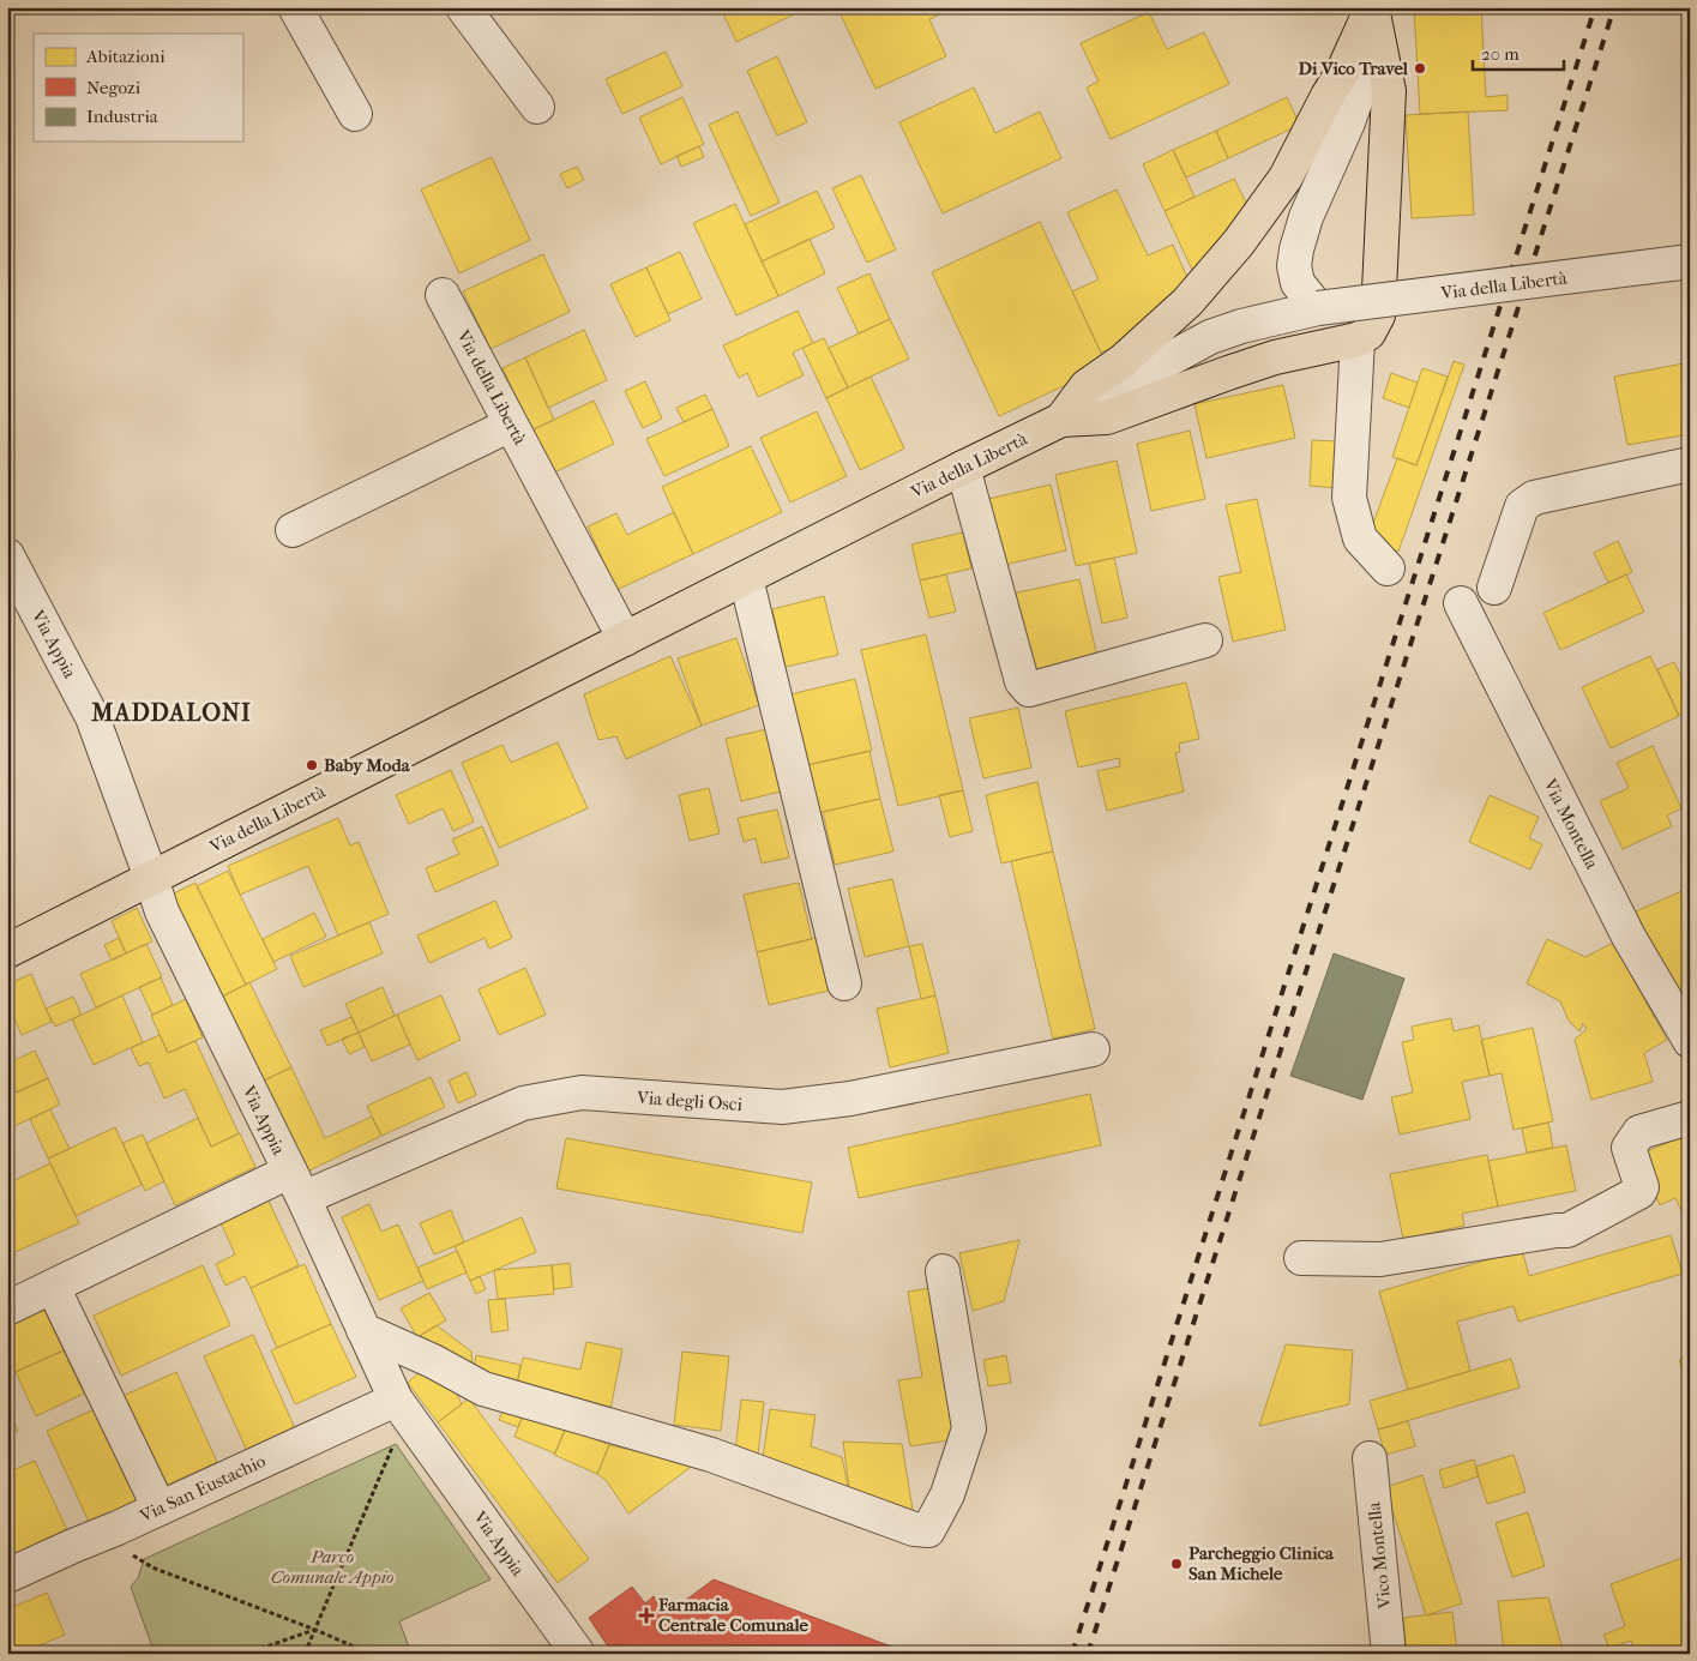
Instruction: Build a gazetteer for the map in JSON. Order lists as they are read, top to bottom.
{
  "streets": {
    "main road": ["Via della Libertà"],
    "street": [
      "Via Appia",
      "Via Montella",
      "Via degli Osci",
      "Via San Eustachio",
      "Vico Montella"
    ]
  },
  "crossings": [
    ["Via della Libertà", "Via Appia"],
    ["Via Appia", "Via degli Osci"],
    ["Via Appia", "Via San Eustachio"]
  ],
  "districts": ["MADDALONI"],
  "parks": ["Parco Comunale Appio"],
  "places": {
    "other": ["Di Vico Travel", "Baby Moda", "Parcheggio Clinica San Michele"],
    "health": ["Farmacia Centrale Comunale"]
  },
  "legend": ["Abitazioni", "Negozi", "Industria"],
  "scale_bar": "20 m"
}
